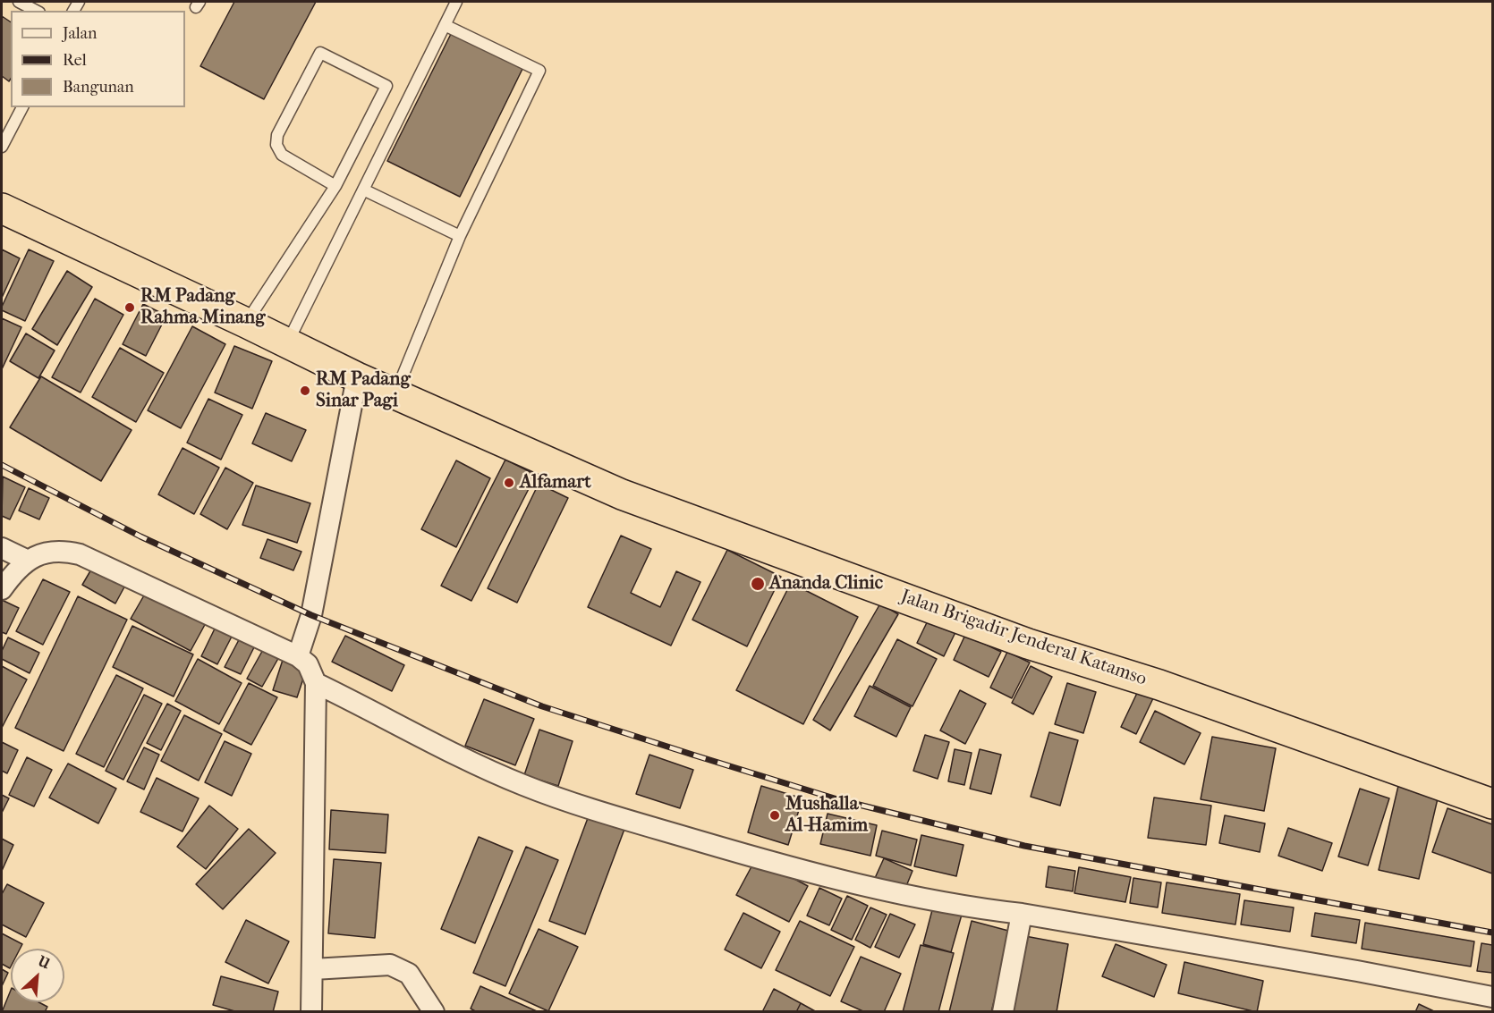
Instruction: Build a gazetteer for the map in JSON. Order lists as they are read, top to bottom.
{
  "streets": {
    "highway": ["Jalan Brigadir Jenderal Katamso"]
  },
  "places": [
    "RM Padang Rahma Minang",
    "RM Padang Sinar Pagi",
    "Alfamart",
    "Ananda Clinic",
    "Mushalla Al-Hamim"
  ],
  "legend": ["Jalan", "Rel", "Bangunan"],
  "north": "top right"
}
